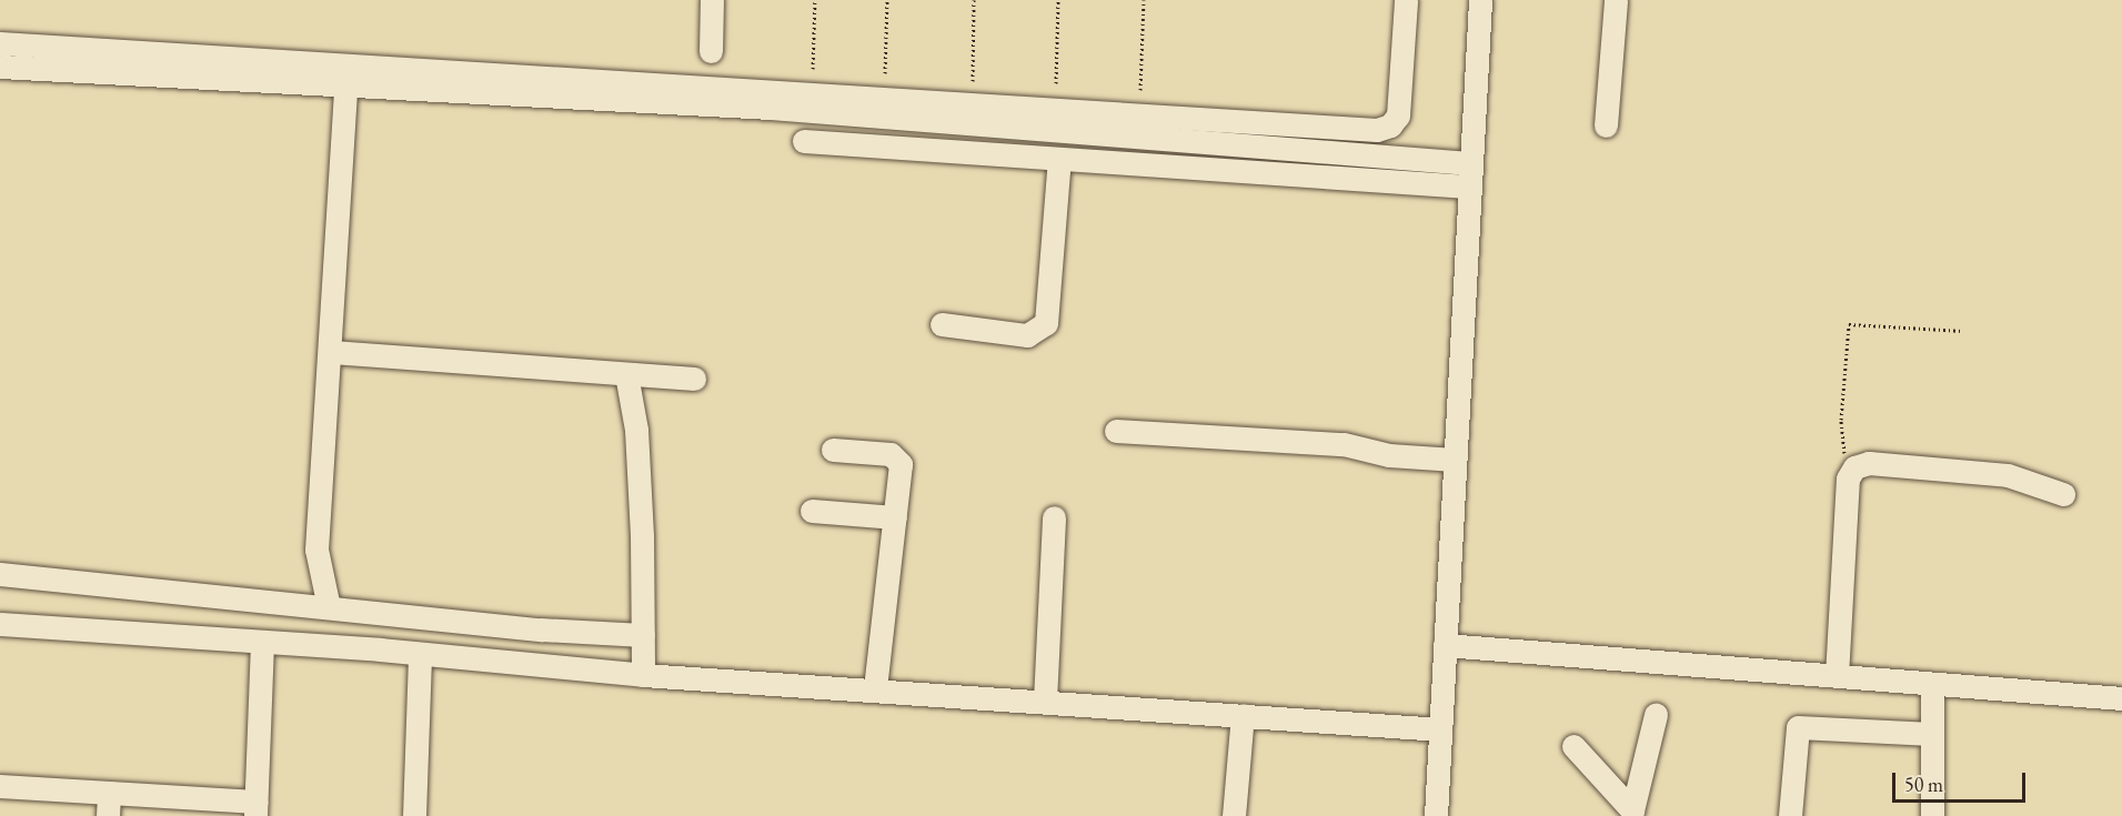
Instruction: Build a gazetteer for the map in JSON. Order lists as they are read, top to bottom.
{
  "scale_bar": "50 m"
}
